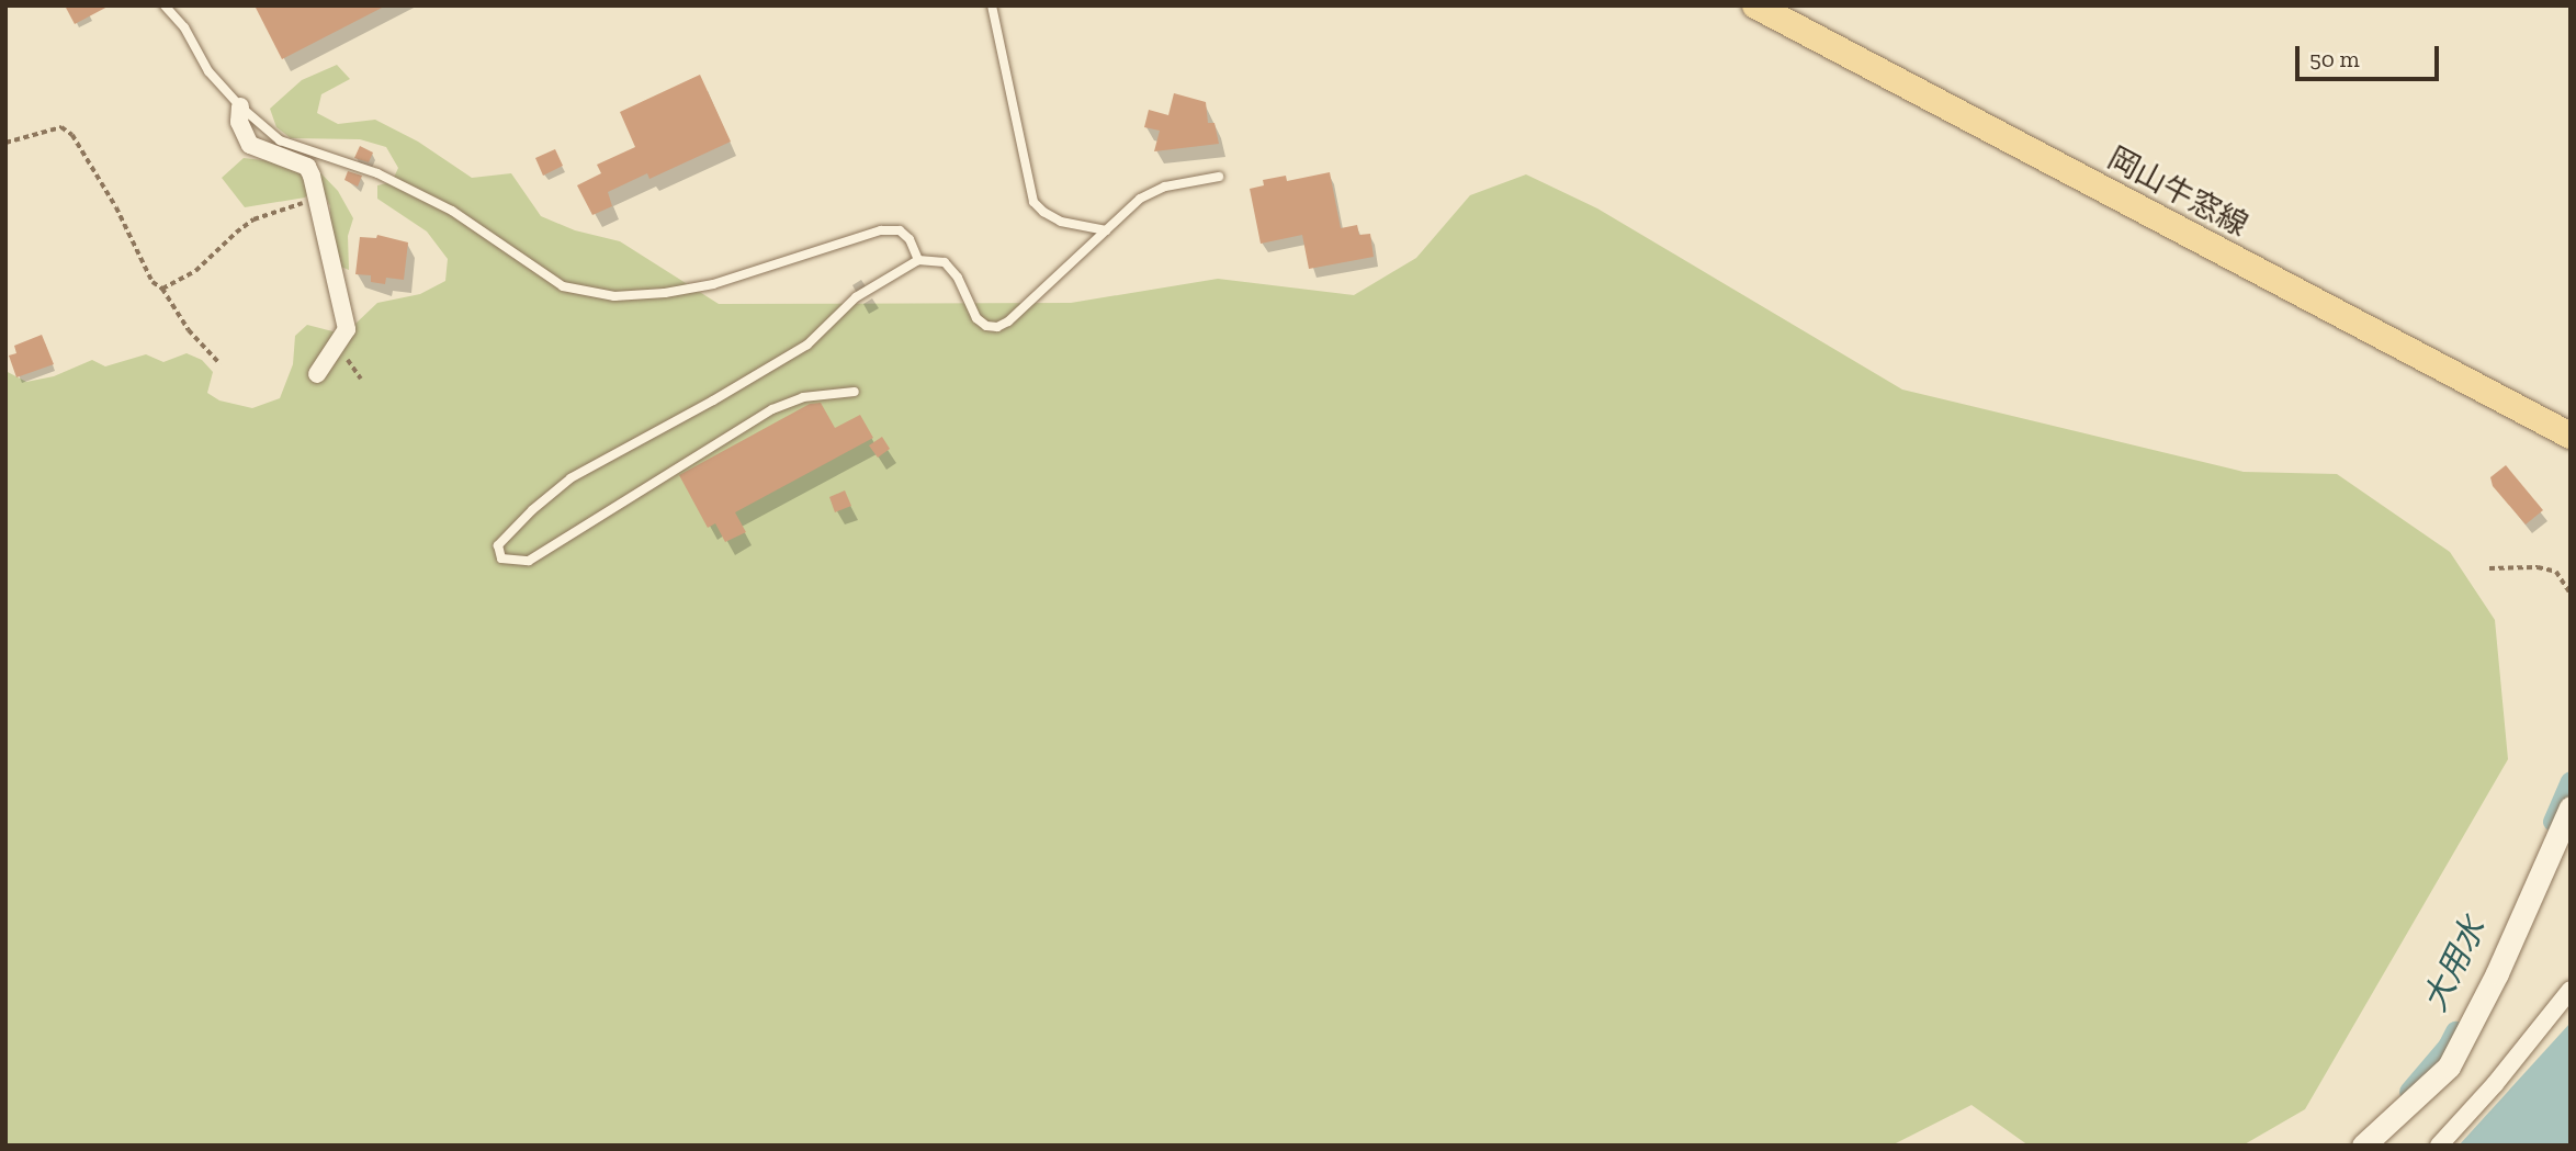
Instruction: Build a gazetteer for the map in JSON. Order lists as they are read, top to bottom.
{
  "streets": {
    "main road": ["岡山牛窓線"]
  },
  "water": ["大用水"],
  "scale_bar": "50 m"
}
